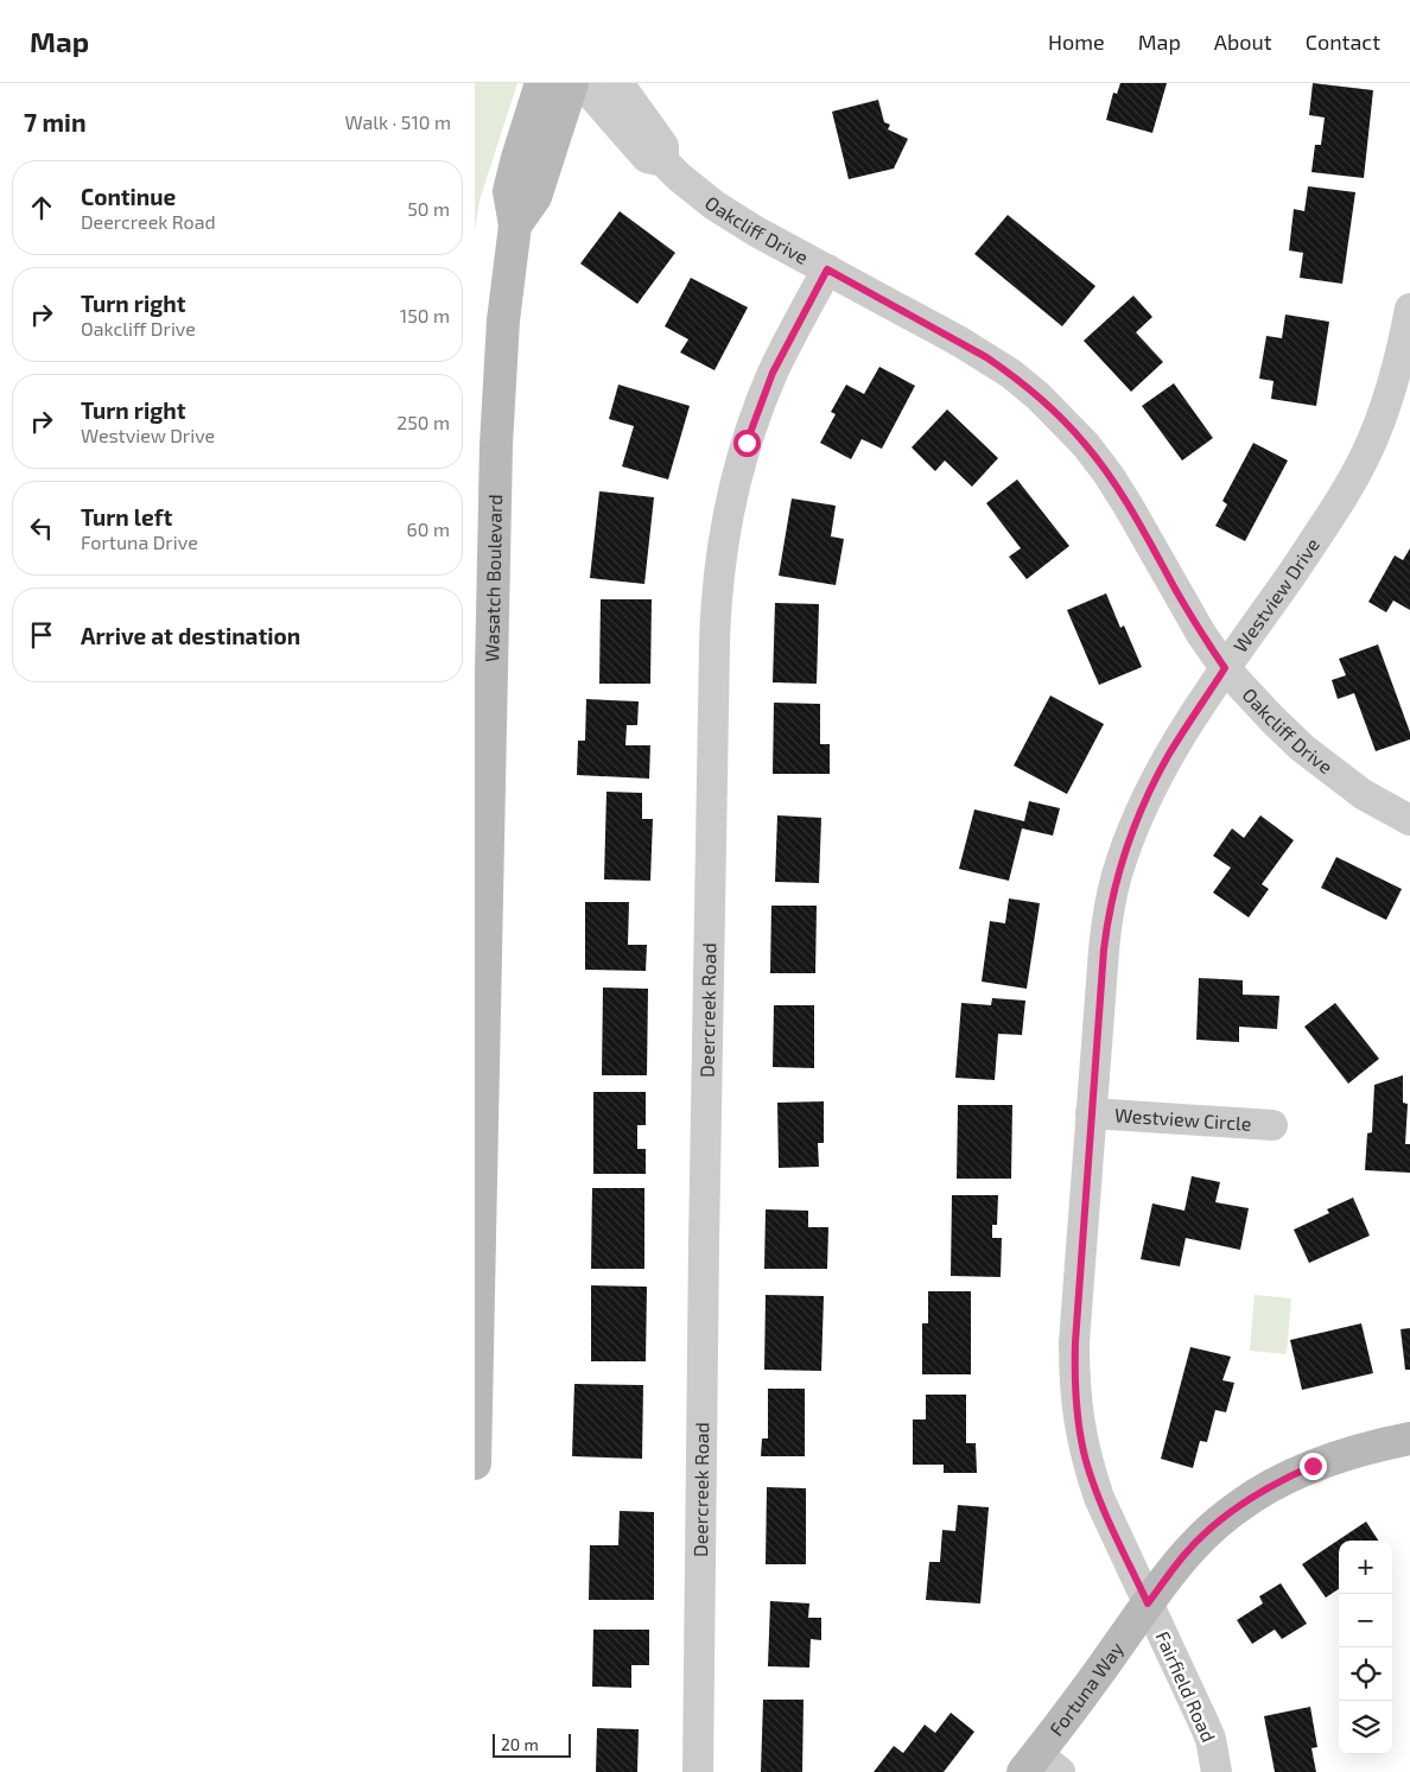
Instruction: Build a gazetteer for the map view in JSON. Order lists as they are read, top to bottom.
{
  "streets": {
    "street": [
      "Oakcliff Drive",
      "Wasatch Boulevard",
      "Westview Drive",
      "Deercreek Road",
      "Westview Circle",
      "Fairfield Road",
      "Fortuna Way"
    ]
  },
  "crossings": [
    ["Oakcliff Drive", "Westview Drive"],
    ["Oakcliff Drive", "Deercreek Road"],
    ["Westview Drive", "Westview Circle"],
    ["Westview Drive", "Fairfield Road"],
    ["Westview Drive", "Fortuna Way"],
    ["Fairfield Road", "Fortuna Way"]
  ],
  "scale_bar": "20 m",
  "page": {
    "header": "Map",
    "nav": [
      "Home",
      "Map",
      "About",
      "Contact"
    ],
    "heading": ["7 min", "Walk · 510 m"],
    "list": [
      ["Continue", "Deercreek Road", "50 m"],
      ["Turn right", "Oakcliff Drive", "150 m"],
      ["Turn right", "Westview Drive", "250 m"],
      ["Turn left", "Fortuna Drive", "60 m"],
      "Arrive at destination"
    ],
    "map_buttons": ["+", "−"],
    "scale": "20 m"
  }
}
